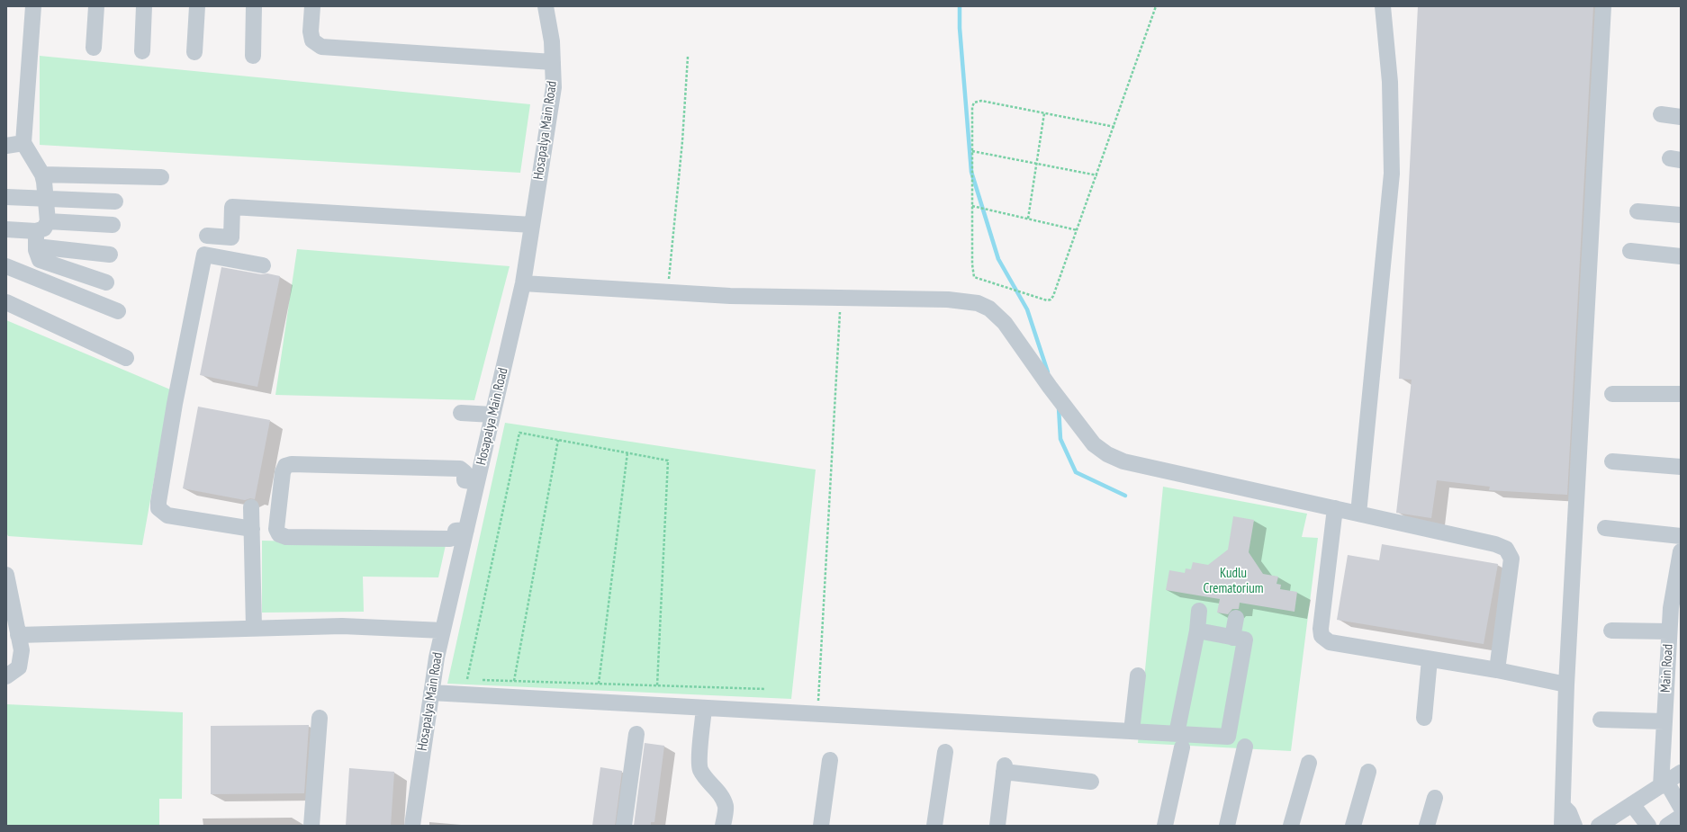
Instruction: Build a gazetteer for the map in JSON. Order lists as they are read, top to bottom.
{
  "streets": {
    "street": ["Hosapalya Main Road", "Main Road"]
  },
  "parks": ["Kudlu Crematorium"]
}
